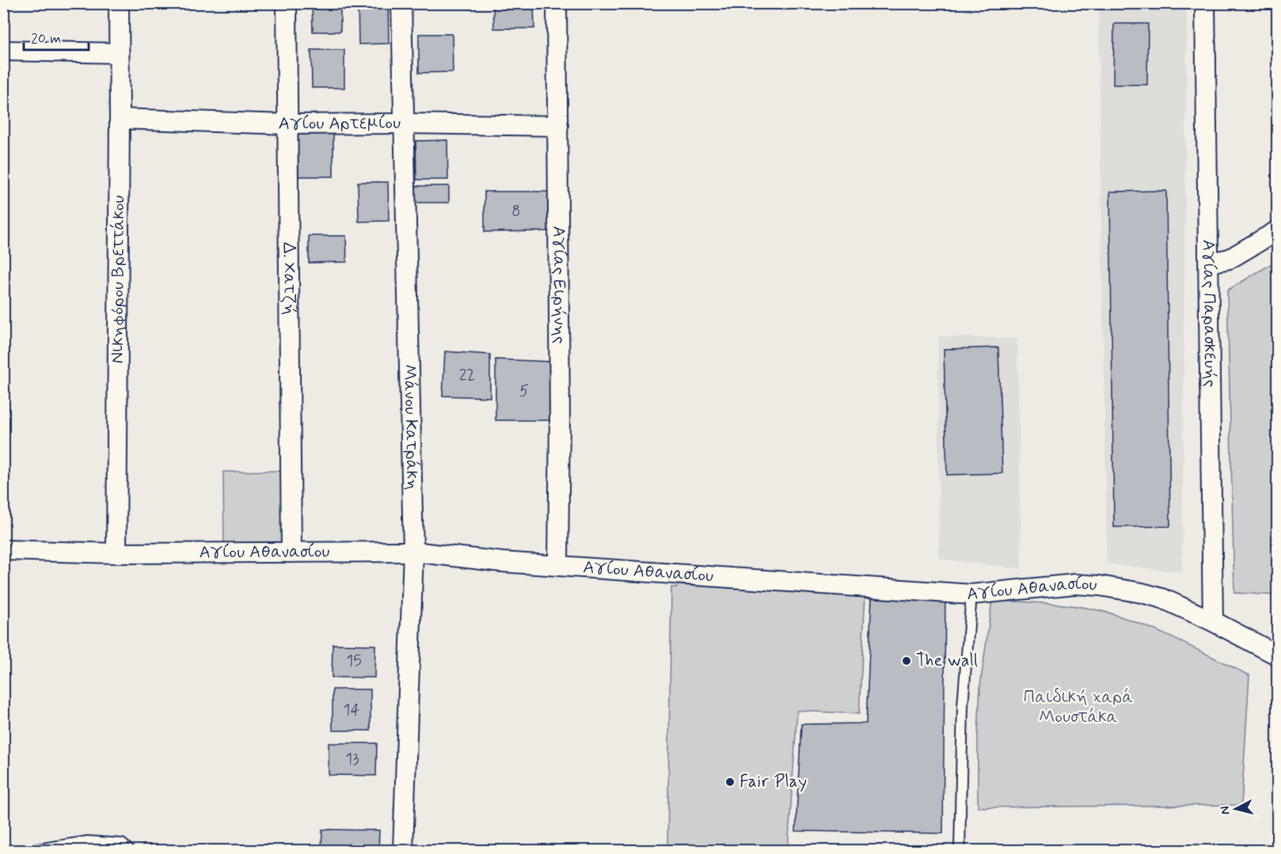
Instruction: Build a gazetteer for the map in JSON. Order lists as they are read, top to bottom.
{
  "streets": {
    "street": [
      "Αγίου Αρτεμίου",
      "Δ. Χατζή",
      "Νικηφόρου Βρεττάκου",
      "Αγίας Ειρήνης",
      "Αγίας Παρασκευής",
      "Μάνου Κατράκη",
      "Αγίου Αθανασίου"
    ]
  },
  "crossings": [
    ["Αγίου Αρτεμίου", "Δ. Χατζή"],
    ["Αγίου Αρτεμίου", "Νικηφόρου Βρεττάκου"],
    ["Αγίου Αρτεμίου", "Αγίας Ειρήνης"],
    ["Αγίου Αρτεμίου", "Μάνου Κατράκη"],
    ["Δ. Χατζή", "Αγίου Αθανασίου"],
    ["Νικηφόρου Βρεττάκου", "Αγίου Αθανασίου"],
    ["Αγίας Ειρήνης", "Αγίου Αθανασίου"],
    ["Αγίας Παρασκευής", "Αγίου Αθανασίου"],
    ["Μάνου Κατράκη", "Αγίου Αθανασίου"]
  ],
  "parks": ["Παιδική χαρά Μουστάκα"],
  "places": ["The wall", "Fair Play"],
  "house_numbers": [
    "8",
    "22",
    "5",
    "15",
    "14",
    "13"
  ],
  "scale_bar": "20 m",
  "north": "left"
}
